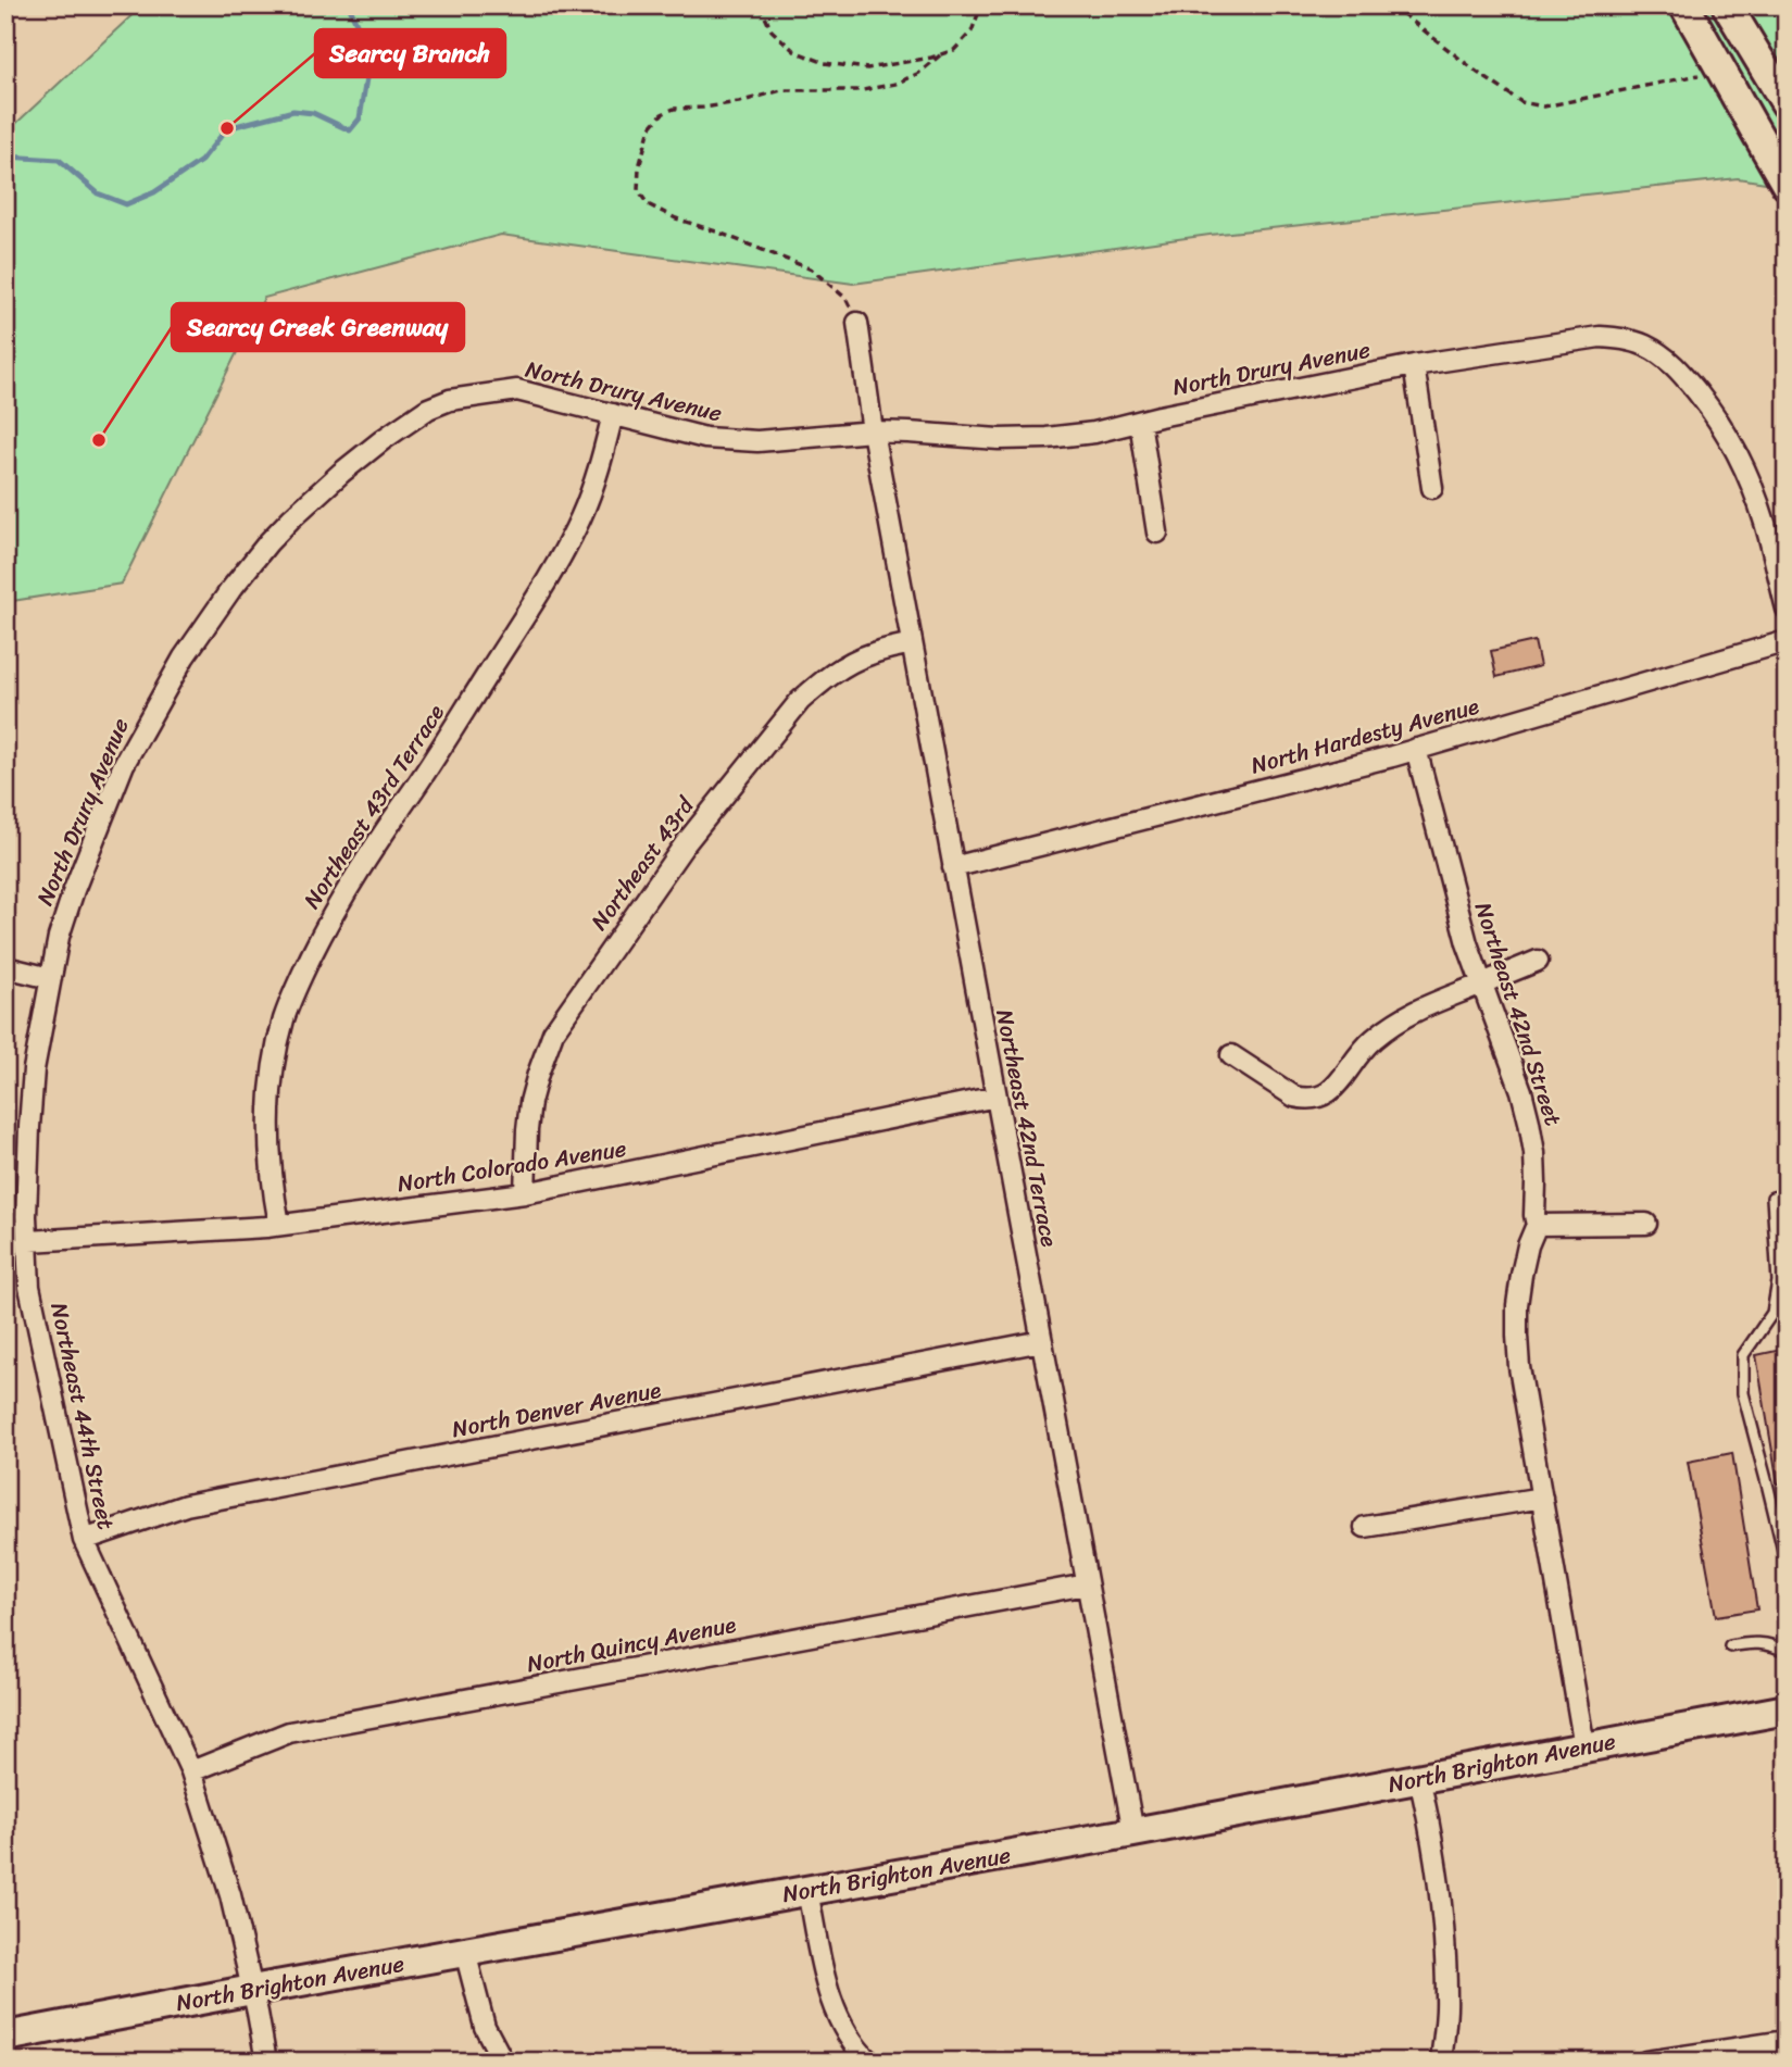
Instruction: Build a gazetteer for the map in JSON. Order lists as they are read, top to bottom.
{
  "streets": {
    "main road": ["North Brighton Avenue"],
    "street": [
      "North Drury Avenue",
      "North Hardesty Avenue",
      "Northeast 43rd Terrace",
      "Northeast 43rd",
      "Northeast 42nd Street",
      "Northeast 42nd Terrace",
      "North Colorado Avenue",
      "North Denver Avenue",
      "Northeast 44th Street",
      "North Quincy Avenue"
    ]
  },
  "crossings": [
    ["North Drury Avenue", "Northeast 43rd Terrace"],
    ["North Drury Avenue", "Northeast 42nd Terrace"],
    ["North Drury Avenue", "Northeast 44th Street"],
    ["North Hardesty Avenue", "Northeast 42nd Street"],
    ["North Hardesty Avenue", "Northeast 42nd Terrace"],
    ["Northeast 43rd Terrace", "North Colorado Avenue"],
    ["Northeast 43rd", "Northeast 42nd Terrace"],
    ["Northeast 43rd", "North Colorado Avenue"],
    ["Northeast 42nd Street", "North Brighton Avenue"],
    ["Northeast 42nd Terrace", "North Colorado Avenue"],
    ["Northeast 42nd Terrace", "North Denver Avenue"],
    ["Northeast 42nd Terrace", "North Quincy Avenue"],
    ["Northeast 42nd Terrace", "North Brighton Avenue"],
    ["North Colorado Avenue", "Northeast 44th Street"],
    ["North Denver Avenue", "Northeast 44th Street"],
    ["Northeast 44th Street", "North Quincy Avenue"],
    ["Northeast 44th Street", "North Brighton Avenue"]
  ],
  "places": ["Searcy Branch", "Searcy Creek Greenway"]
}
